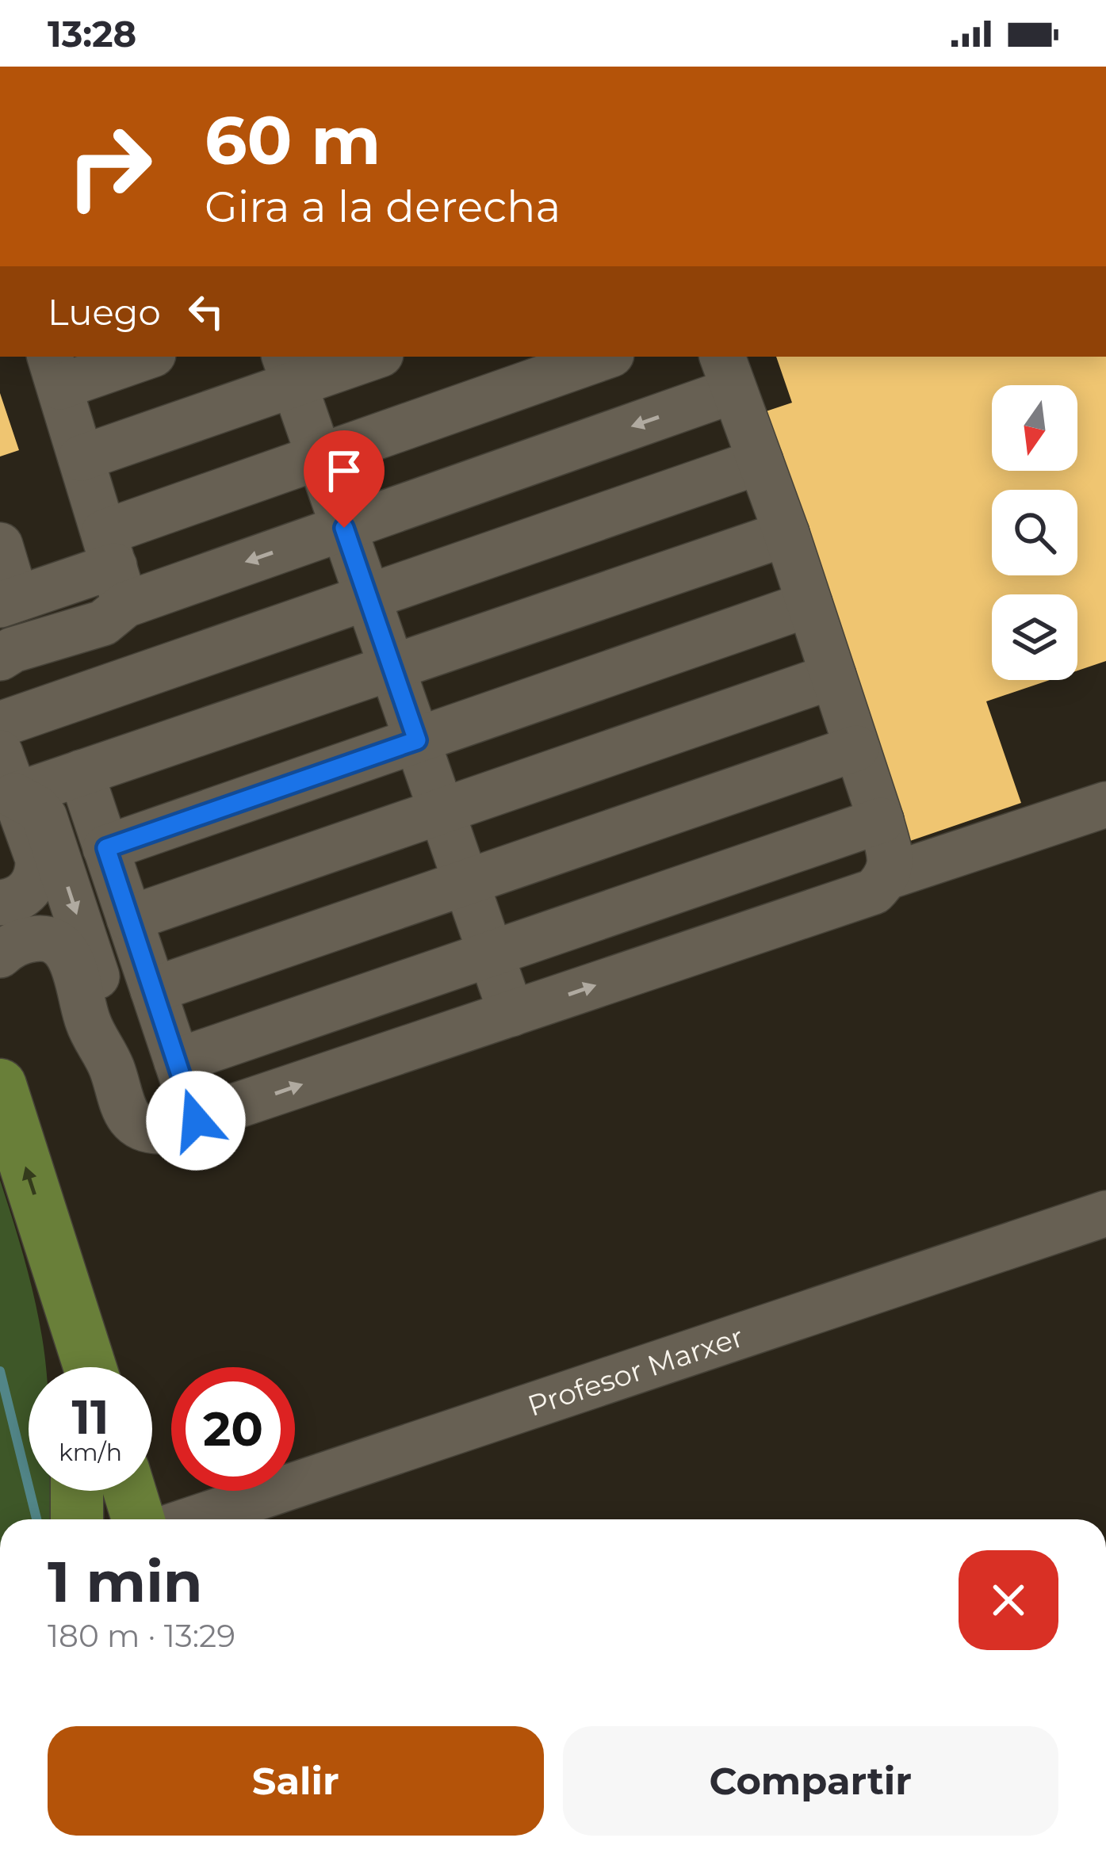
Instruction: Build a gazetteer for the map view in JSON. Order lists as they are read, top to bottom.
{
  "streets": {
    "street": ["Profesor Marxer"]
  },
  "north": "bottom",
  "page": {
    "status": "13:28",
    "turn": ["60 m", "Gira a la derecha"],
    "then": "Luego",
    "speed": "11 km/h",
    "limit": "20",
    "heading": ["1 min", "180 m · 13:29"],
    "buttons": ["Salir", "Compartir"]
  }
}
